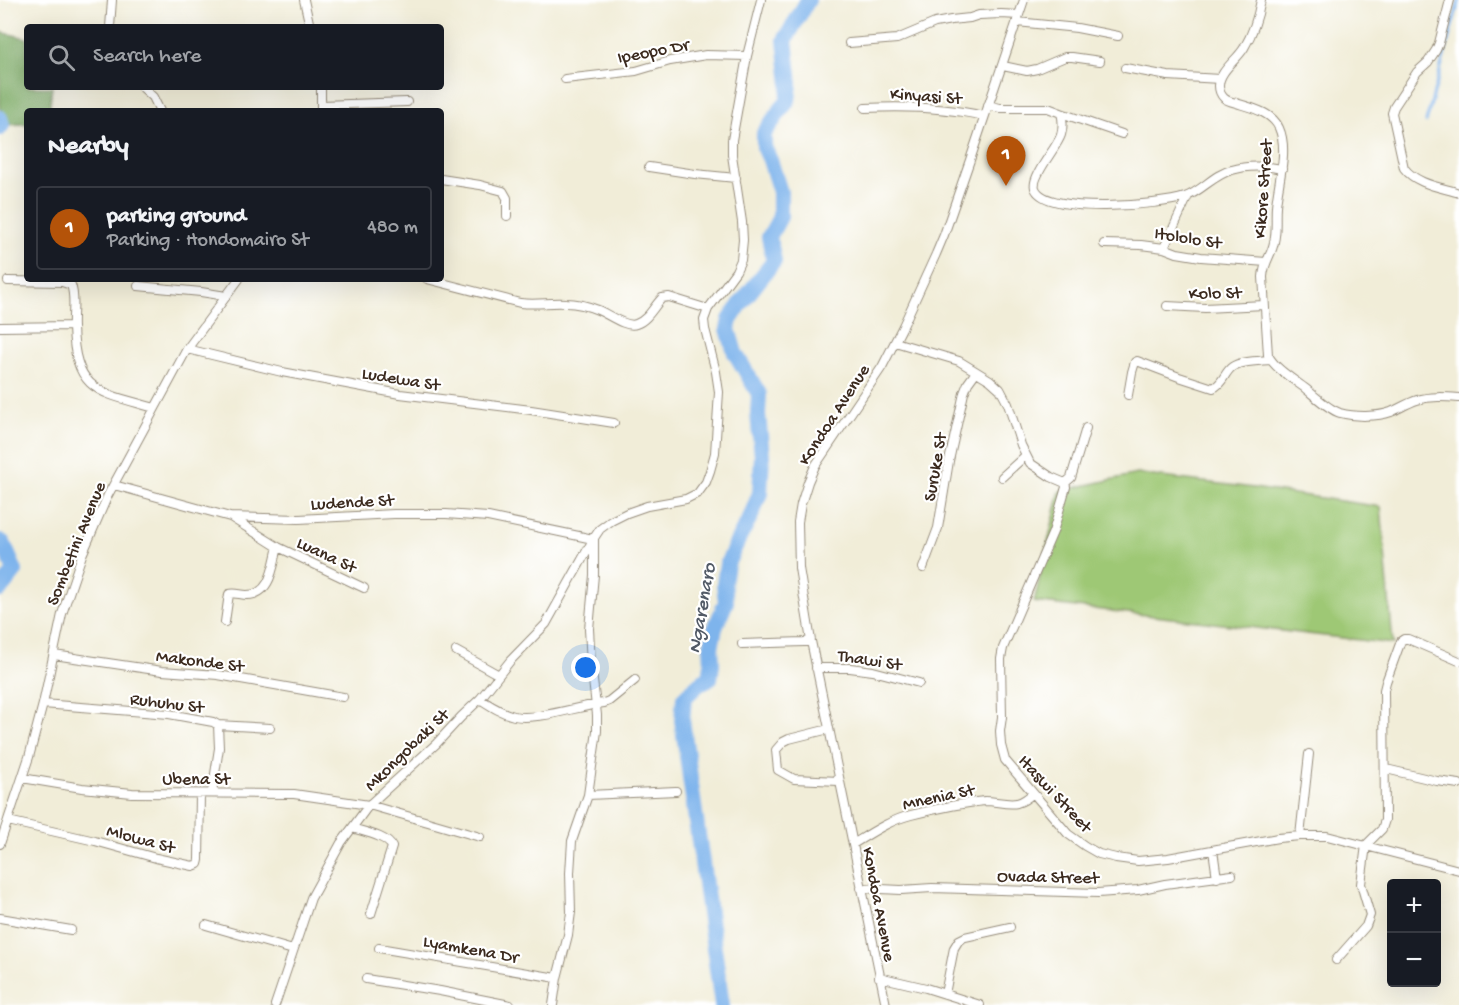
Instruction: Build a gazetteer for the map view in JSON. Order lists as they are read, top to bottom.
{
  "streets": {
    "street": [
      "Ipeopo Dr",
      "Kinyasi St",
      "Kikore Street",
      "Itololo St",
      "Kolo St",
      "Ludewa St",
      "Kondoa Avenue",
      "Suruke St",
      "Ludende St",
      "Sombetini Avenue",
      "Luana St",
      "Thawi St",
      "Makonde St",
      "Ruhuhu St",
      "Mkongobaki St",
      "Ubena St",
      "Itaswi Street",
      "Mnenia St",
      "Mlowa St",
      "Ovada Street",
      "Lyamkena Dr"
    ]
  },
  "crossings": [
    ["Kinyasi St", "Kondoa Avenue"],
    ["Kikore Street", "Itololo St"],
    ["Kikore Street", "Kolo St"],
    ["Ludewa St", "Sombetini Avenue"],
    ["Kondoa Avenue", "Thawi St"],
    ["Kondoa Avenue", "Mnenia St"],
    ["Kondoa Avenue", "Ovada Street"],
    ["Ludende St", "Sombetini Avenue"],
    ["Ludende St", "Luana St"],
    ["Ludende St", "Mkongobaki St"],
    ["Sombetini Avenue", "Makonde St"],
    ["Sombetini Avenue", "Ruhuhu St"],
    ["Sombetini Avenue", "Ubena St"],
    ["Sombetini Avenue", "Mlowa St"],
    ["Ruhuhu St", "Ubena St"],
    ["Mkongobaki St", "Ubena St"],
    ["Ubena St", "Mlowa St"],
    ["Itaswi Street", "Mnenia St"]
  ],
  "water": ["Ngarenaro"],
  "page": {
    "search": "Search here",
    "heading": "Nearby",
    "pins": "1",
    "list": [
      {
        "mark": "1",
        "name": "parking ground",
        "note": "Parking · Hondomairo St",
        "value": "480 m"
      }
    ],
    "map_buttons": ["+", "−"]
  }
}
